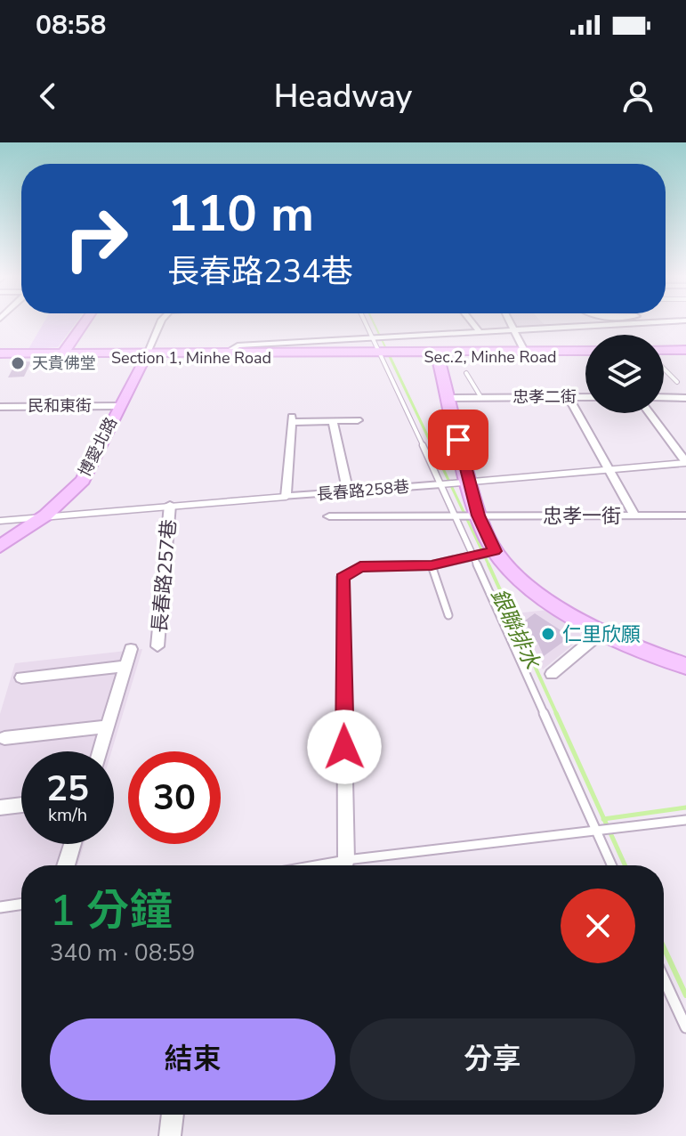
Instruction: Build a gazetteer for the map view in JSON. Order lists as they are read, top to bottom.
{
  "streets": {
    "street": [
      "Sec.2, Minhe Road",
      "Section 1, Minhe Road",
      "忠孝二街",
      "民和東街",
      "博愛北路",
      "長春路258巷",
      "忠孝一街",
      "長春路257巷"
    ]
  },
  "crossings": [
    ["Sec.2, Minhe Road", "Section 1, Minhe Road"],
    ["Section 1, Minhe Road", "博愛北路"],
    ["民和東街", "博愛北路"],
    ["博愛北路", "長春路257巷"],
    ["長春路258巷", "長春路257巷"]
  ],
  "water": ["銀聯排水"],
  "places": ["天貴佛堂", "仁里欣願"],
  "page": {
    "status": "08:58",
    "header": "Headway",
    "turn": ["110 m", "長春路234巷"],
    "speed": "25 km/h",
    "limit": "30",
    "heading": ["1 分鐘", "340 m · 08:59"],
    "buttons": ["結束", "分享"]
  }
}
